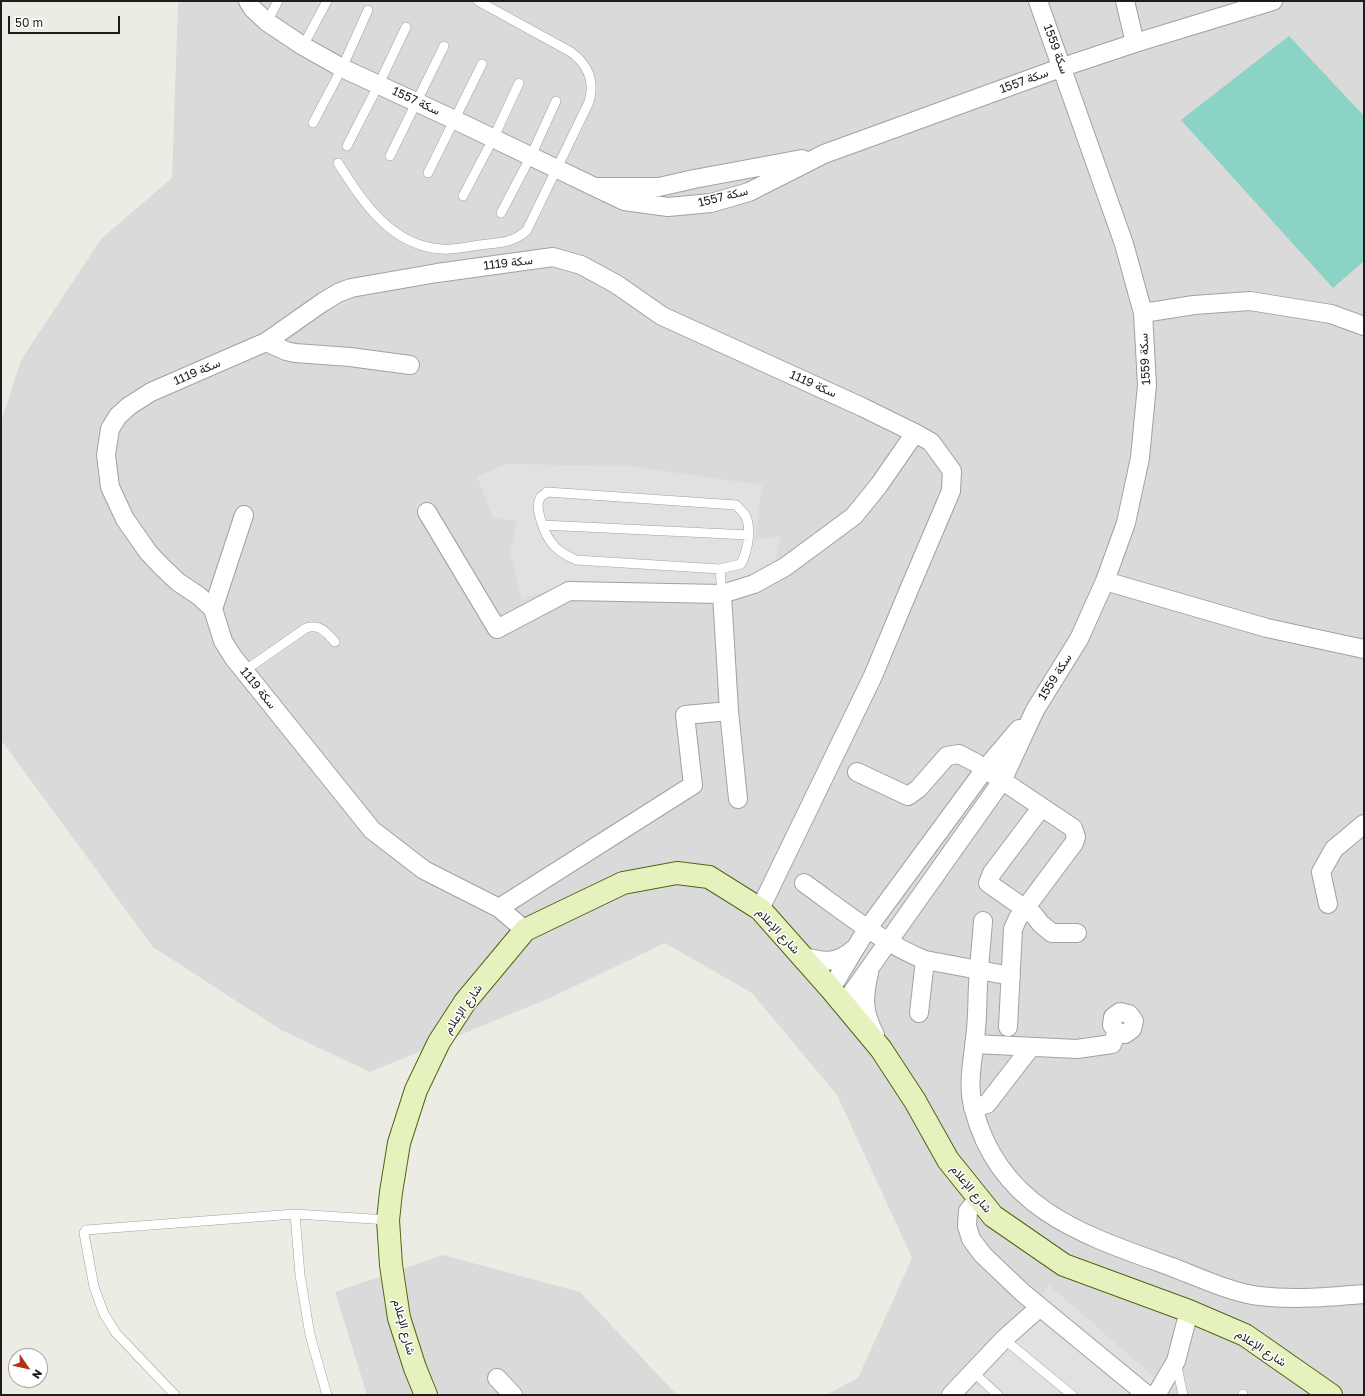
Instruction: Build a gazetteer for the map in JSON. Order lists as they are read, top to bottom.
{
  "streets": {
    "main road": ["شارع الإعلام"],
    "street": ["سكة 1559", "سكة 1557", "سكة 1119"]
  },
  "crossings": [
    ["سكة 1559", "سكة 1557"],
    ["سكة 1559", "شارع الإعلام"],
    ["سكة 1119", "شارع الإعلام"]
  ],
  "scale_bar": "50 m",
  "north": "bottom right"
}
